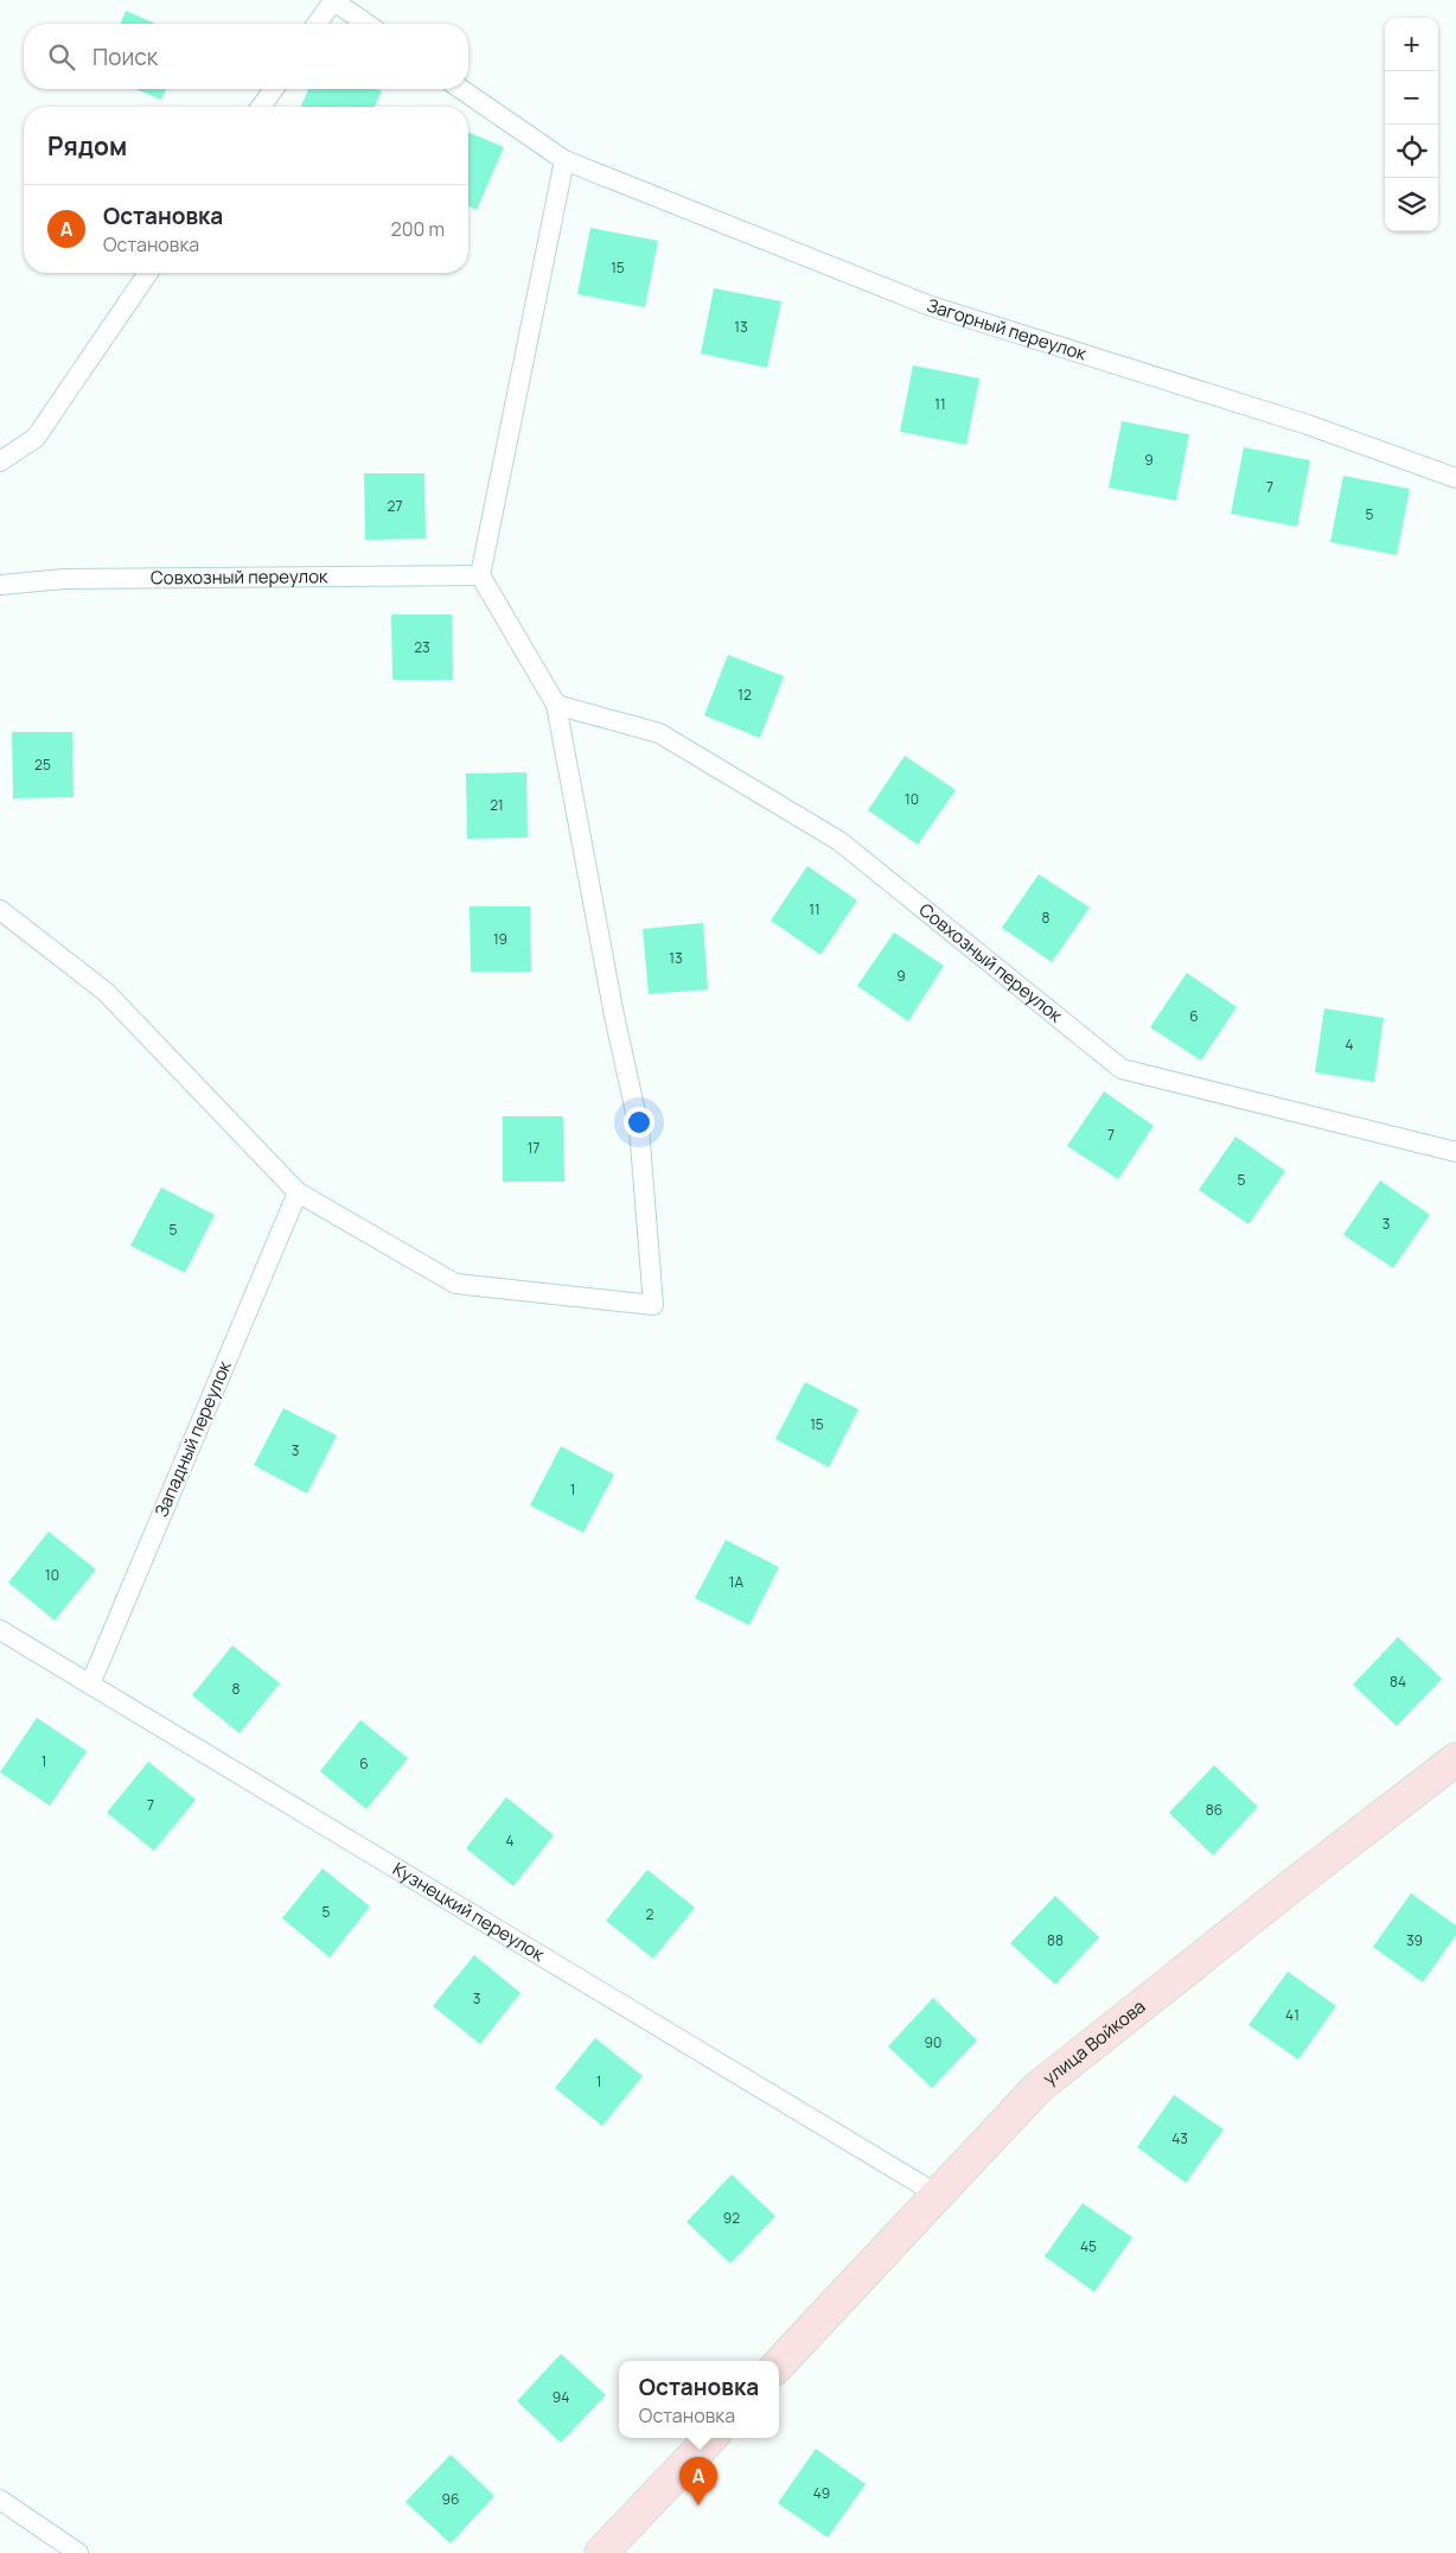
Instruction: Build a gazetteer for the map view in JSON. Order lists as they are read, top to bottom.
{
  "streets": {
    "street": ["улица Войкова"],
    "lane": [
      "Загорный переулок",
      "Совхозный переулок",
      "Западный переулок",
      "Кузнецкий переулок"
    ]
  },
  "crossings": [
    ["Западный переулок", "Кузнецкий переулок"],
    ["Кузнецкий переулок", "улица Войкова"]
  ],
  "house_numbers": [
    "15",
    "13",
    "11",
    "9",
    "7",
    "27",
    "5",
    "23",
    "12",
    "25",
    "10",
    "21",
    "11",
    "8",
    "19",
    "13",
    "9",
    "6",
    "4",
    "7",
    "17",
    "5",
    "3",
    "5",
    "15",
    "3",
    "1",
    "10",
    "1А",
    "84",
    "8",
    "1",
    "6",
    "7",
    "86",
    "4",
    "5",
    "2",
    "88",
    "39",
    "3",
    "41",
    "90",
    "1",
    "43",
    "92",
    "45",
    "94",
    "49",
    "96"
  ],
  "page": {
    "map_buttons": ["+", "−"],
    "search": "Поиск",
    "heading": "Рядом",
    "list": [
      {
        "mark": "A",
        "name": "Остановка",
        "note": "Остановка",
        "value": "200 m"
      }
    ],
    "popup": ["Остановка", "Остановка"],
    "pins": "A"
  }
}
